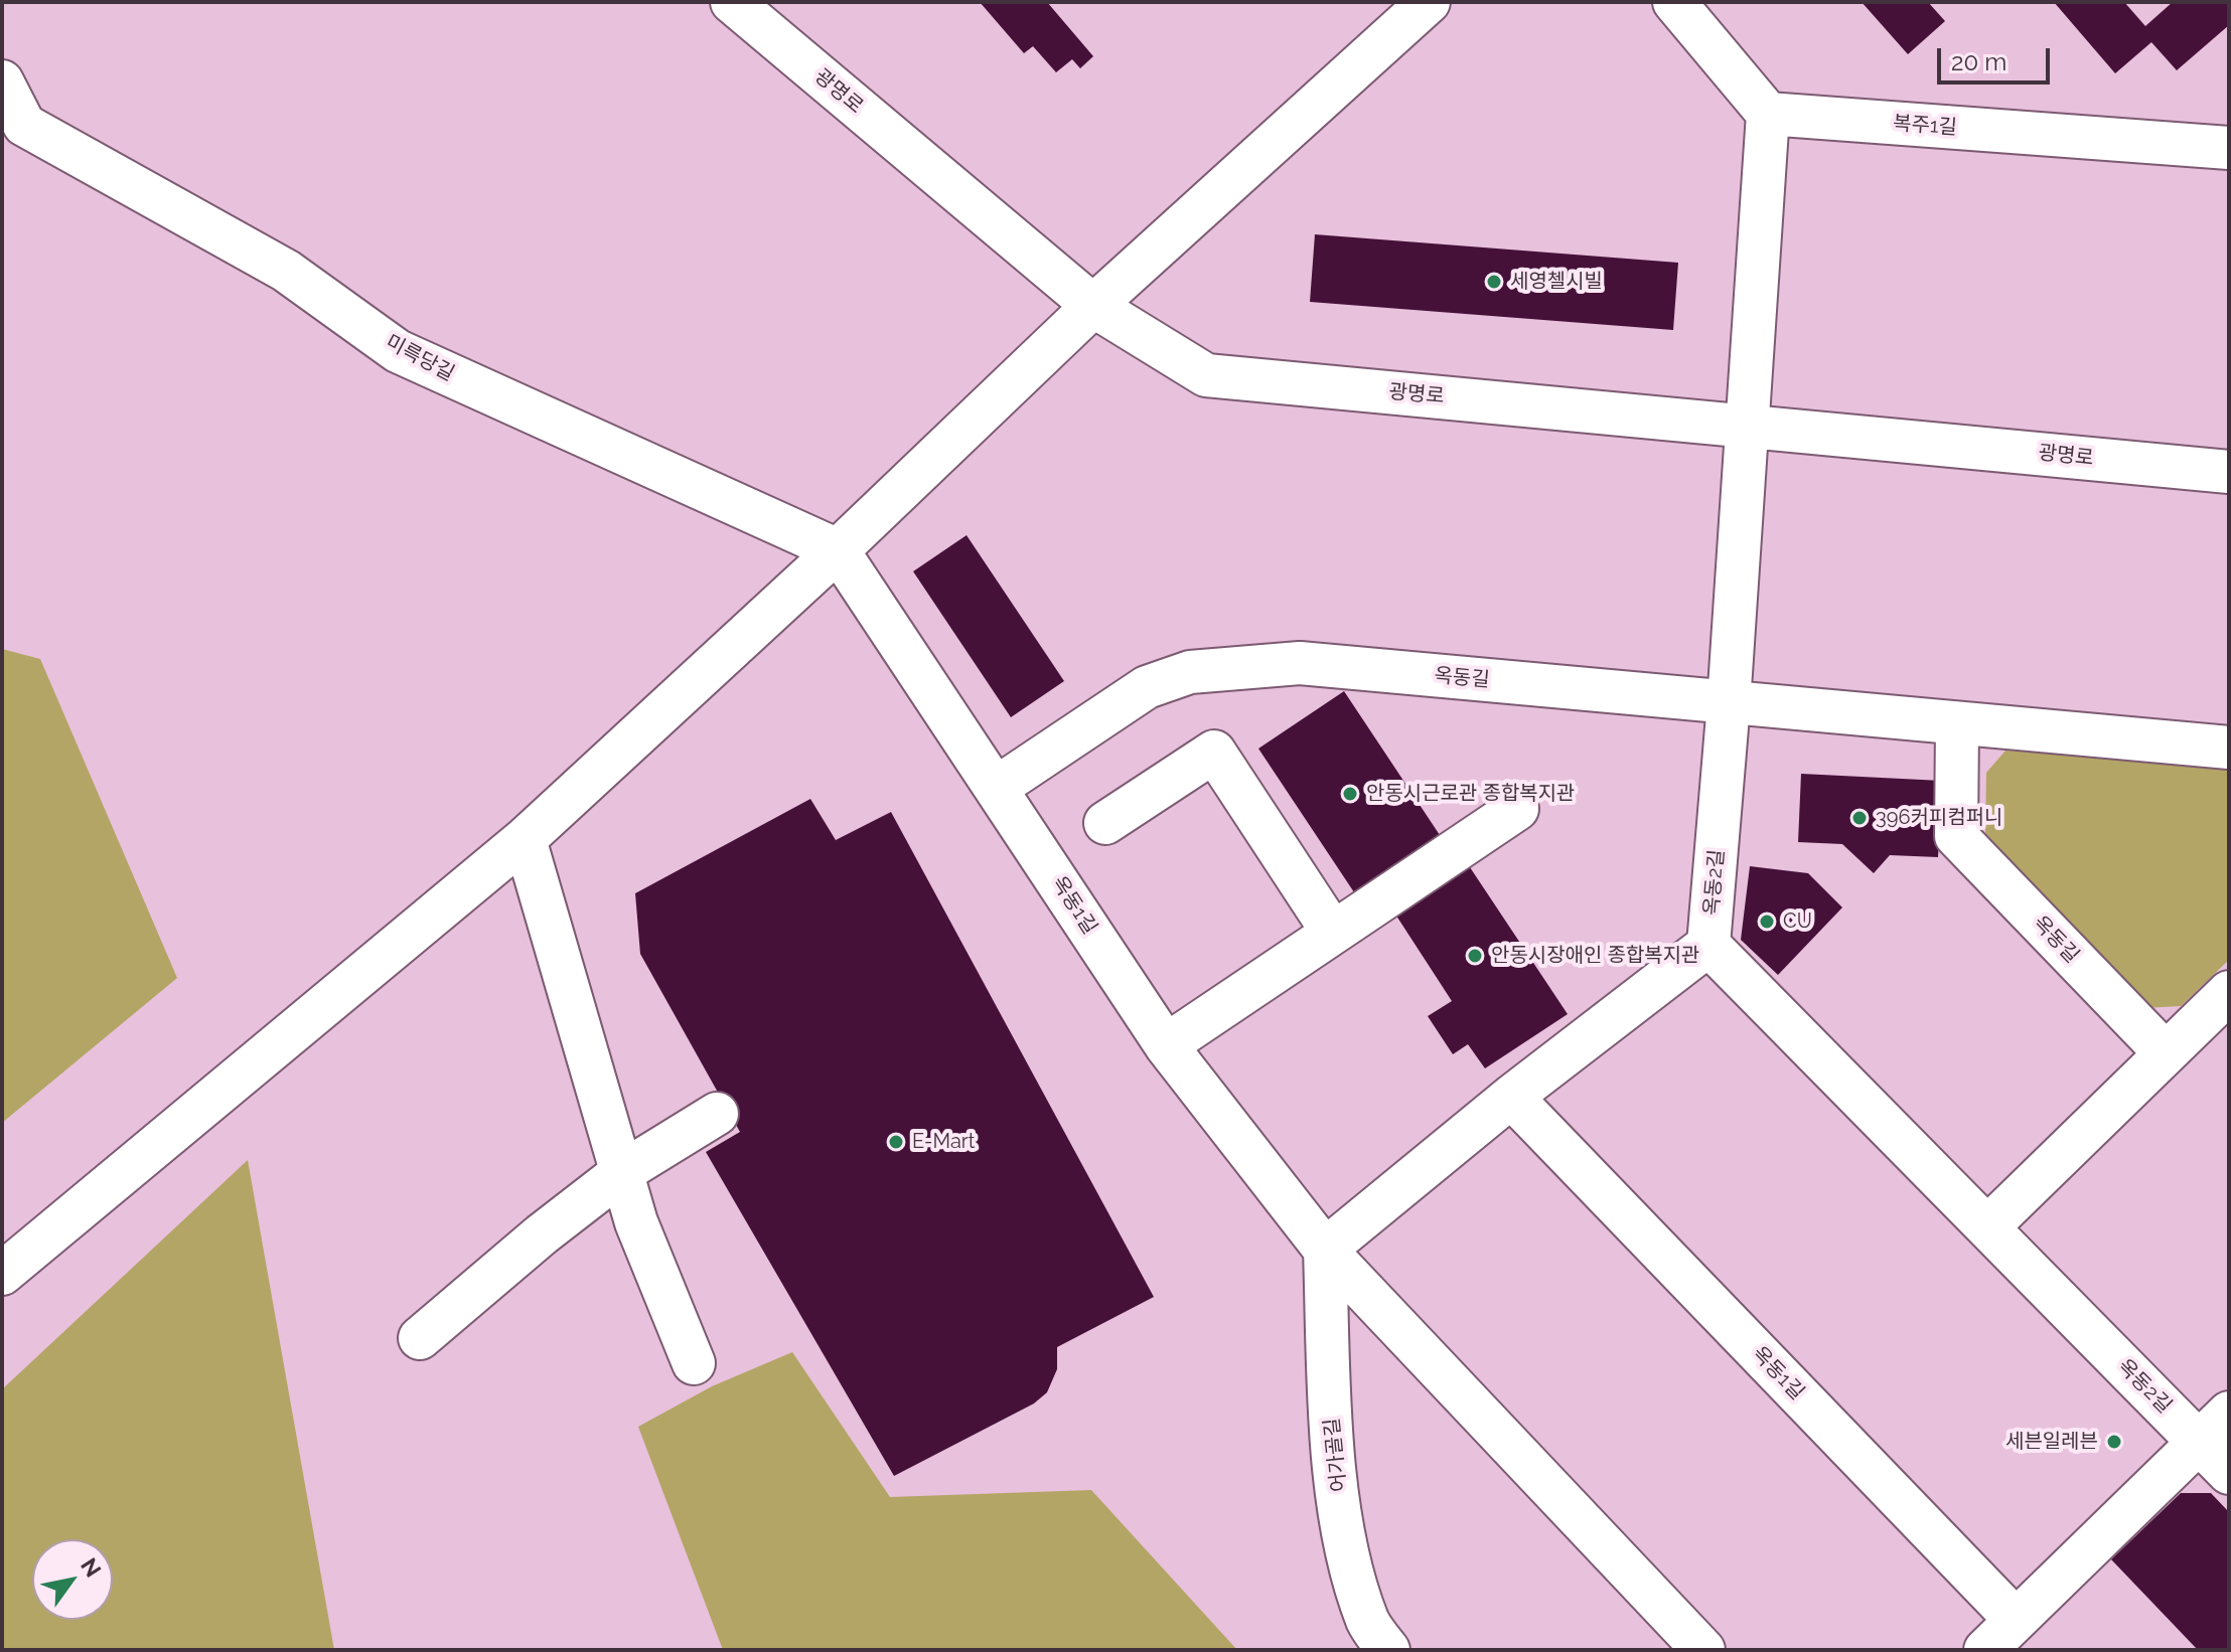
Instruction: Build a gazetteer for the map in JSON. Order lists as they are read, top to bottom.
{
  "streets": {
    "street": [
      "광명로",
      "복주1길",
      "미륵당길",
      "옥동길",
      "옥동2길",
      "옥동1길",
      "어가골길"
    ]
  },
  "crossings": [
    ["광명로", "옥동2길"],
    ["복주1길", "옥동2길"],
    ["미륵당길", "옥동1길"],
    ["옥동길", "옥동2길"],
    ["옥동길", "옥동1길"],
    ["옥동1길", "어가골길"]
  ],
  "places": [
    "세영첼시빌",
    "안동시근로관 종합복지관",
    "396커피컴퍼니",
    "CU",
    "안동시장애인 종합복지관",
    "E-Mart",
    "세븐일레븐"
  ],
  "scale_bar": "20 m",
  "north": "top right"
}
